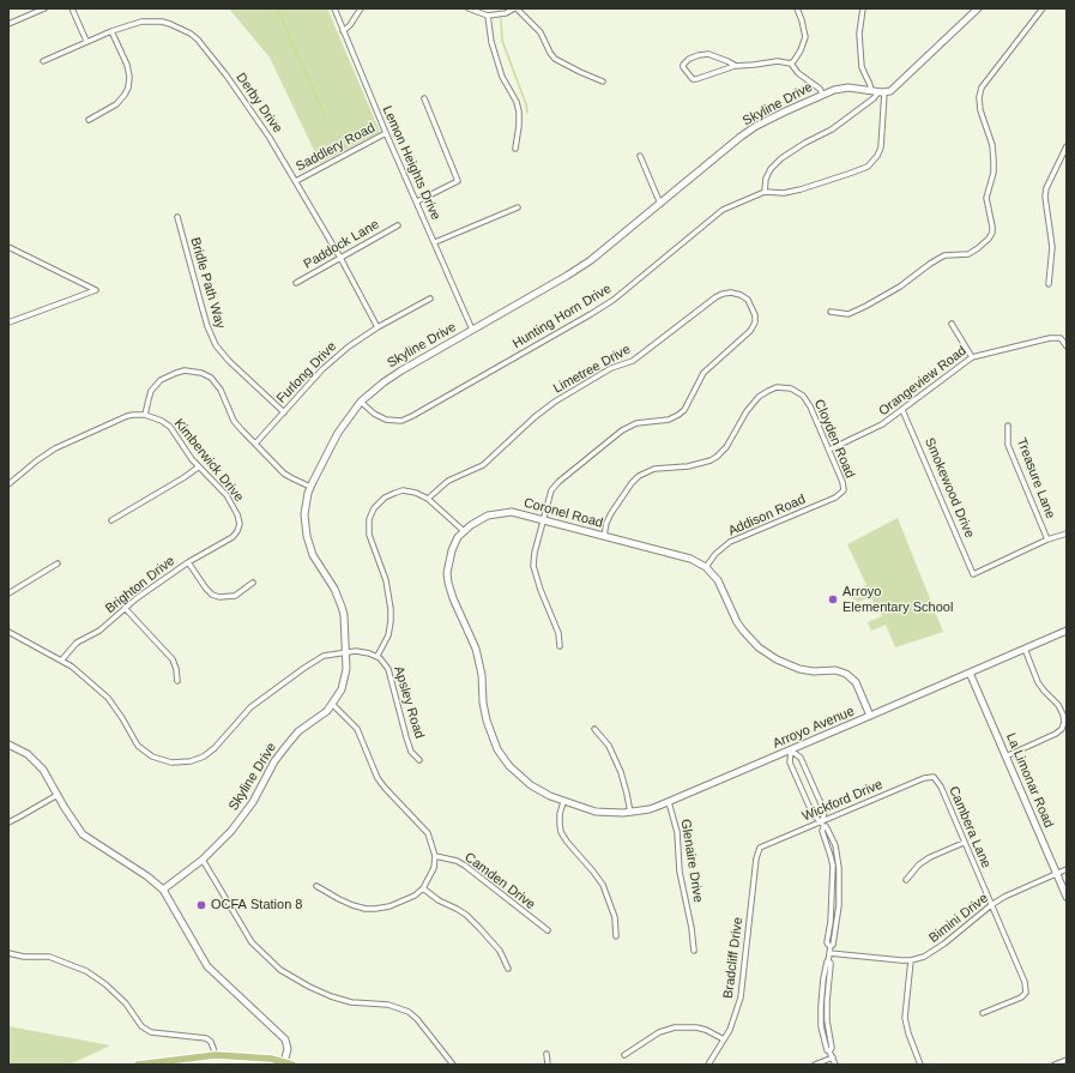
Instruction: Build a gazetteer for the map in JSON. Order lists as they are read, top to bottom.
{
  "streets": {
    "street": [
      "Derby Drive",
      "Skyline Drive",
      "Saddlery Road",
      "Lemon Heights Drive",
      "Paddock Lane",
      "Bridle Path Way",
      "Hunting Horn Drive",
      "Limetree Drive",
      "Furlong Drive",
      "Orangeview Road",
      "Cloyden Road",
      "Kimberwick Drive",
      "Treasure Lane",
      "Smokewood Drive",
      "Coronel Road",
      "Addison Road",
      "Brighton Drive",
      "Apsley Road",
      "Arroyo Avenue",
      "La Limonar Road",
      "Wickford Drive",
      "Cambera Lane",
      "Glenaire Drive",
      "Camden Drive",
      "Bimini Drive",
      "Bradcliff Drive"
    ]
  },
  "crossings": [
    ["Derby Drive", "Saddlery Road"],
    ["Derby Drive", "Paddock Lane"],
    ["Derby Drive", "Furlong Drive"],
    ["Skyline Drive", "Lemon Heights Drive"],
    ["Skyline Drive", "Hunting Horn Drive"],
    ["Skyline Drive", "Apsley Road"],
    ["Saddlery Road", "Lemon Heights Drive"],
    ["Bridle Path Way", "Furlong Drive"],
    ["Limetree Drive", "Coronel Road"],
    ["Orangeview Road", "Cloyden Road"],
    ["Orangeview Road", "Smokewood Drive"],
    ["Cloyden Road", "Coronel Road"],
    ["Cloyden Road", "Addison Road"],
    ["Kimberwick Drive", "Brighton Drive"],
    ["Treasure Lane", "Smokewood Drive"],
    ["Coronel Road", "Addison Road"],
    ["Coronel Road", "Arroyo Avenue"],
    ["Brighton Drive", "Apsley Road"],
    ["Arroyo Avenue", "La Limonar Road"],
    ["Arroyo Avenue", "Glenaire Drive"],
    ["La Limonar Road", "Bimini Drive"],
    ["Wickford Drive", "Cambera Lane"],
    ["Wickford Drive", "Bradcliff Drive"],
    ["Cambera Lane", "Bimini Drive"]
  ],
  "places": ["Arroyo Elementary School", "OCFA Station 8"]
}
